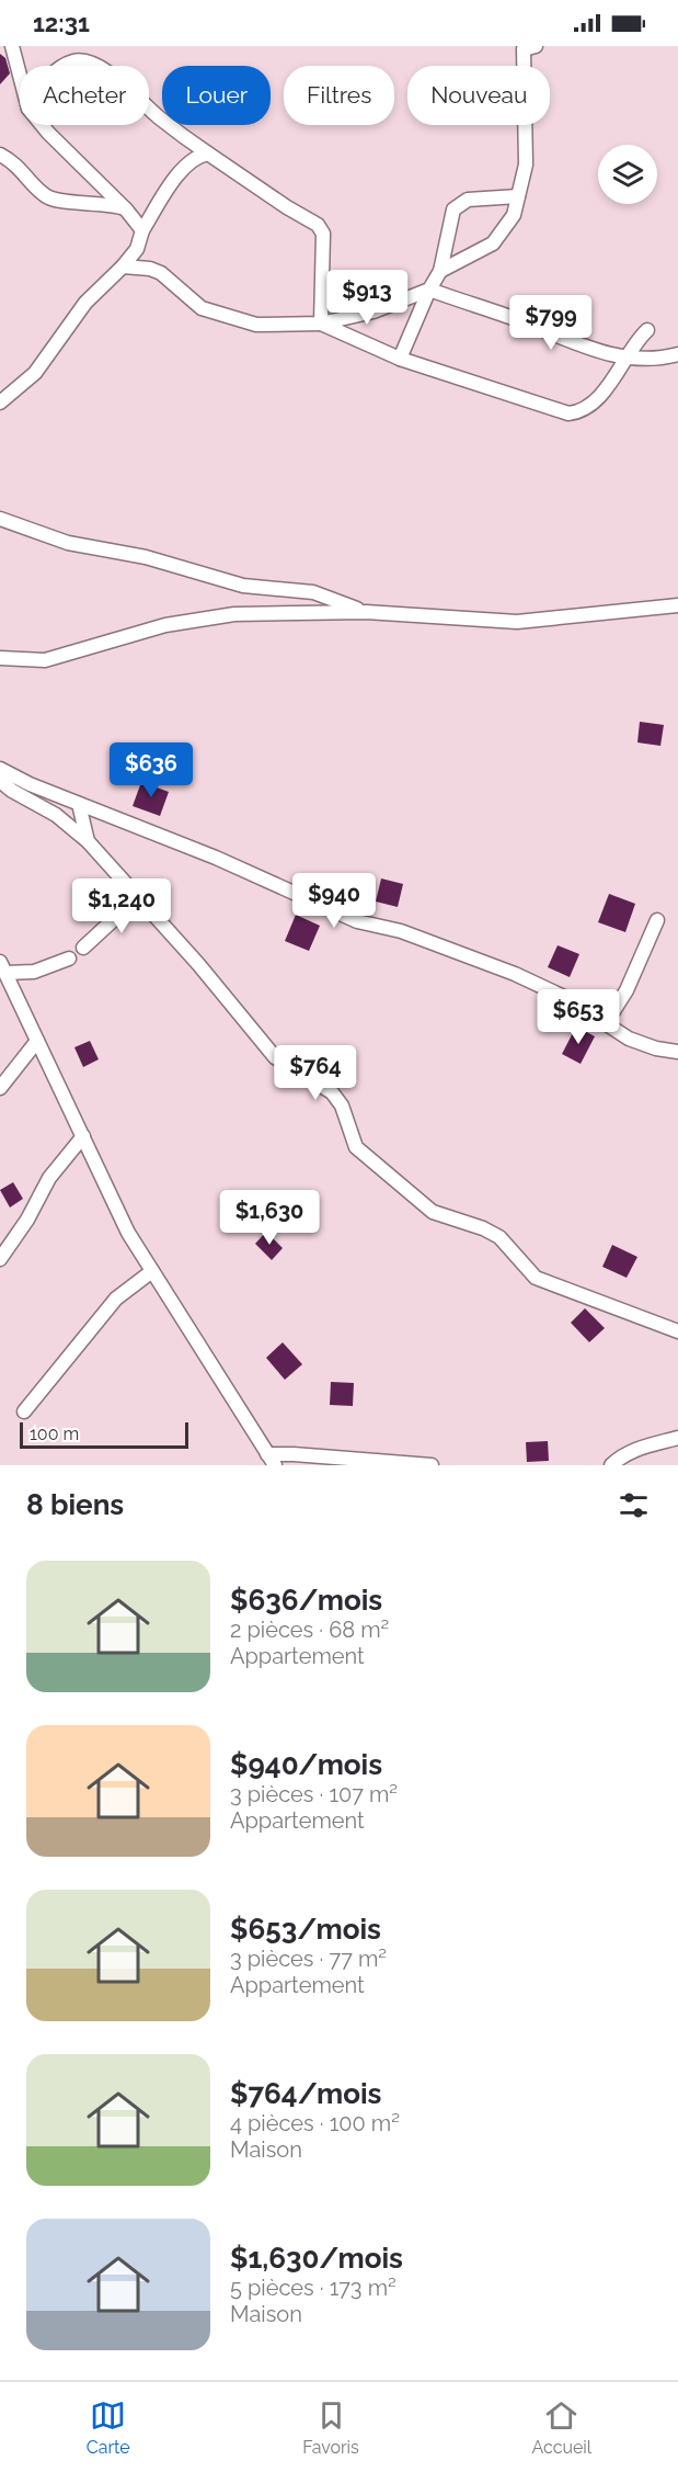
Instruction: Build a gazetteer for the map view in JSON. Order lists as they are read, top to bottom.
{
  "scale_bar": "100 m",
  "page": {
    "status": "12:31",
    "chip": [
      "Acheter",
      "Louer",
      "Filtres",
      "Nouveau"
    ],
    "price": [
      "$913",
      "$799",
      "$636",
      "$940",
      "$1,240",
      "$653",
      "$764",
      "$1,630"
    ],
    "scale": "100 m",
    "heading": "8 biens",
    "list": [
      {
        "name": "$636/mois",
        "note": "2 pièces · 68 m² · Appartement"
      },
      {
        "name": "$940/mois",
        "note": "3 pièces · 107 m² · Appartement"
      },
      {
        "name": "$653/mois",
        "note": "3 pièces · 77 m² · Appartement"
      },
      {
        "name": "$764/mois",
        "note": "4 pièces · 100 m² · Maison"
      },
      {
        "name": "$1,630/mois",
        "note": "5 pièces · 173 m² · Maison"
      }
    ],
    "tabs": ["Carte", "Favoris", "Accueil"]
  }
}
